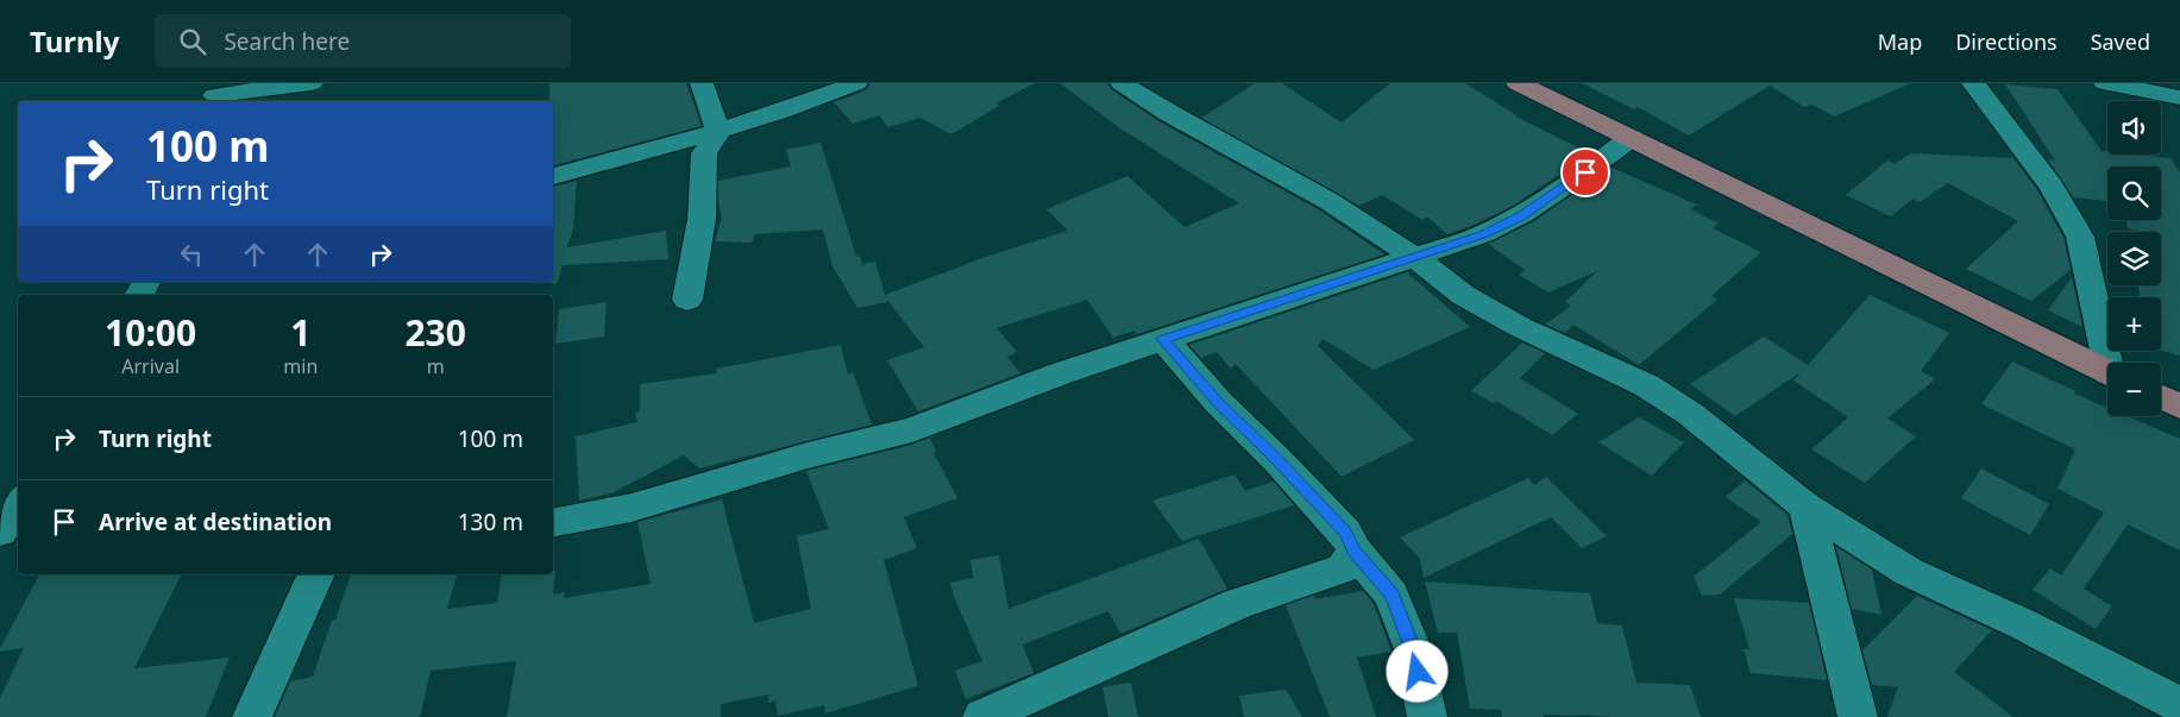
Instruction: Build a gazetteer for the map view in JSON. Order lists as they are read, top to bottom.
{
  "page": {
    "header": "Turnly",
    "search": "Search here",
    "nav": ["Map", "Directions", "Saved"],
    "map_buttons": ["+", "−"],
    "turn": ["100 m", "Turn right"],
    "eta": [
      "10:00",
      "Arrival",
      "1",
      "min",
      "230",
      "m"
    ],
    "list": [
      {
        "name": "Turn right",
        "value": "100 m"
      },
      {
        "name": "Arrive at destination",
        "value": "130 m"
      }
    ]
  }
}
